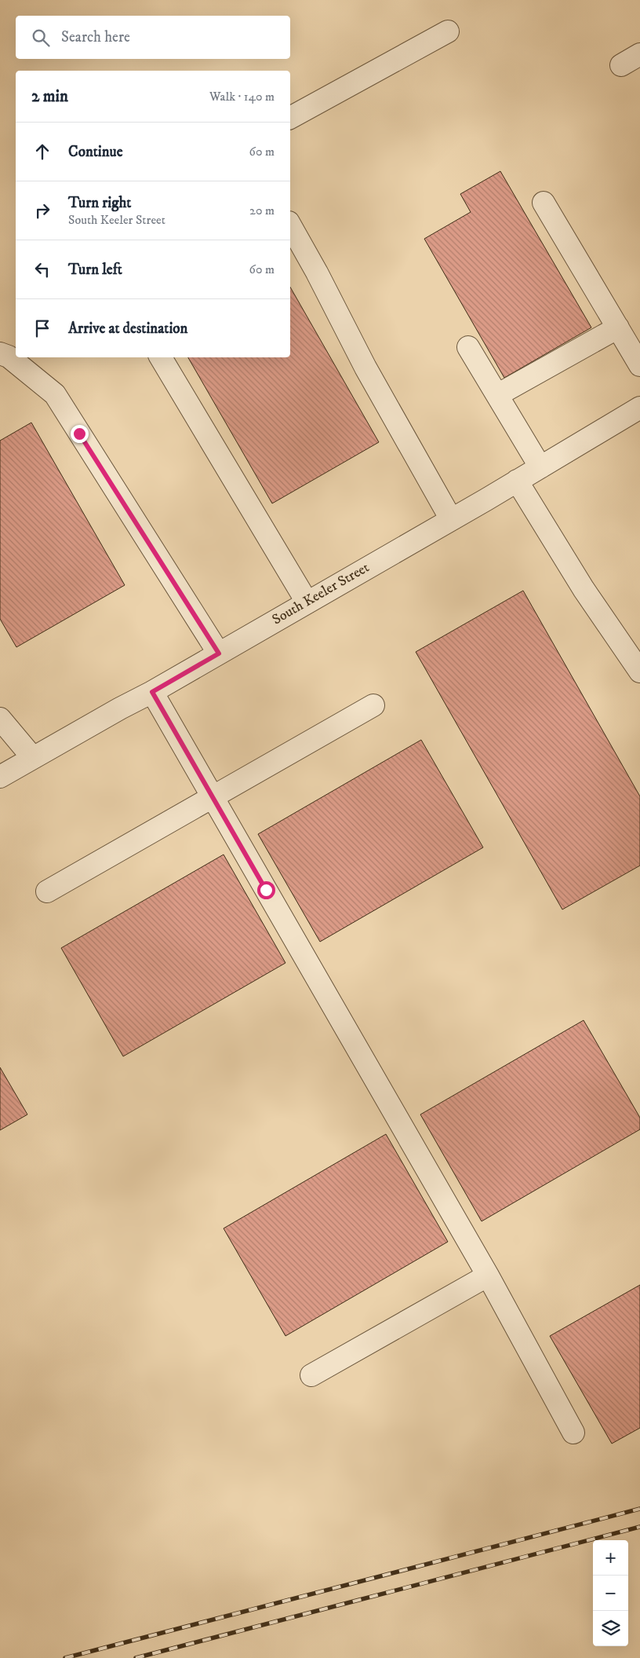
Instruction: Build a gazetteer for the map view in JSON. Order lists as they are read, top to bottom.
{
  "streets": {
    "street": ["South Keeler Street"]
  },
  "page": {
    "search": "Search here",
    "heading": ["2 min", "Walk · 140 m"],
    "list": [
      ["Continue", "60 m"],
      ["Turn right", "South Keeler Street", "20 m"],
      ["Turn left", "60 m"],
      "Arrive at destination"
    ],
    "map_buttons": ["+", "−"]
  }
}
